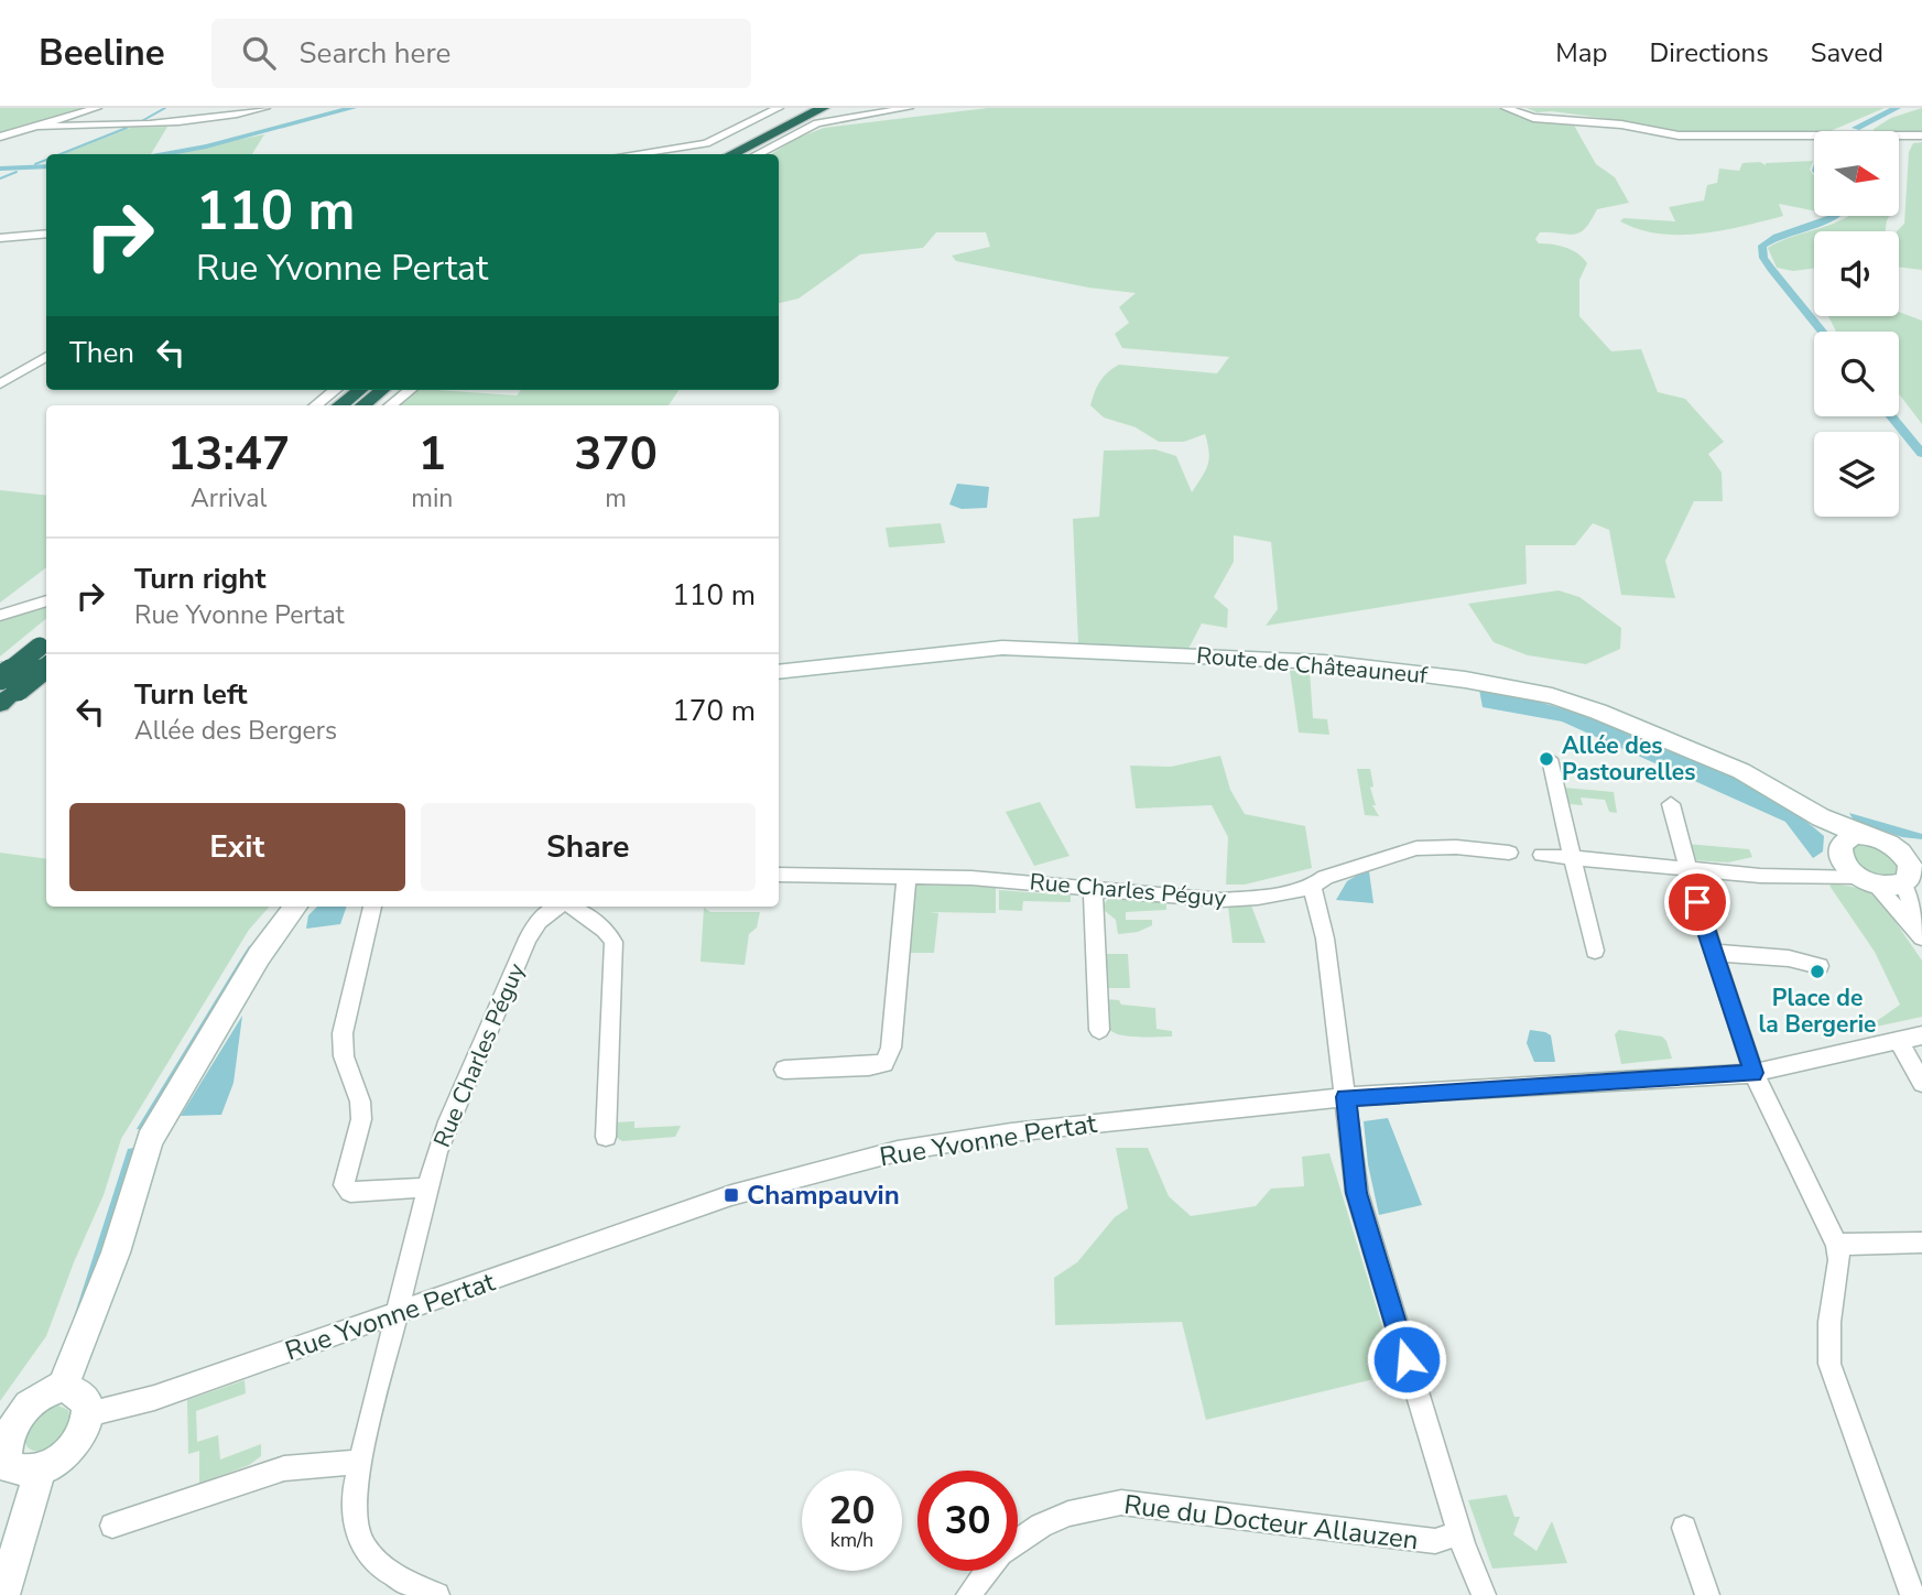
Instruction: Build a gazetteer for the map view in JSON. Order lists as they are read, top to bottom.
{
  "streets": {
    "main road": ["Route de Châteauneuf"],
    "street": ["Rue Charles Péguy", "Rue Yvonne Pertat", "Rue du Docteur Allauzen"]
  },
  "crossings": [
    ["Rue Charles Péguy", "Rue Yvonne Pertat"]
  ],
  "places": {
    "other": ["Allée des Pastourelles", "Place de la Bergerie"],
    "transit": ["Champauvin"]
  },
  "north": "right",
  "page": {
    "header": "Beeline",
    "search": "Search here",
    "nav": ["Map", "Directions", "Saved"],
    "turn": ["110 m", "Rue Yvonne Pertat"],
    "then": "Then",
    "eta": [
      "13:47",
      "Arrival",
      "1",
      "min",
      "370",
      "m"
    ],
    "list": [
      {
        "name": "Turn right",
        "note": "Rue Yvonne Pertat",
        "value": "110 m"
      },
      {
        "name": "Turn left",
        "note": "Allée des Bergers",
        "value": "170 m"
      }
    ],
    "buttons": ["Exit", "Share"],
    "speed": "20 km/h",
    "limit": "30"
  }
}
